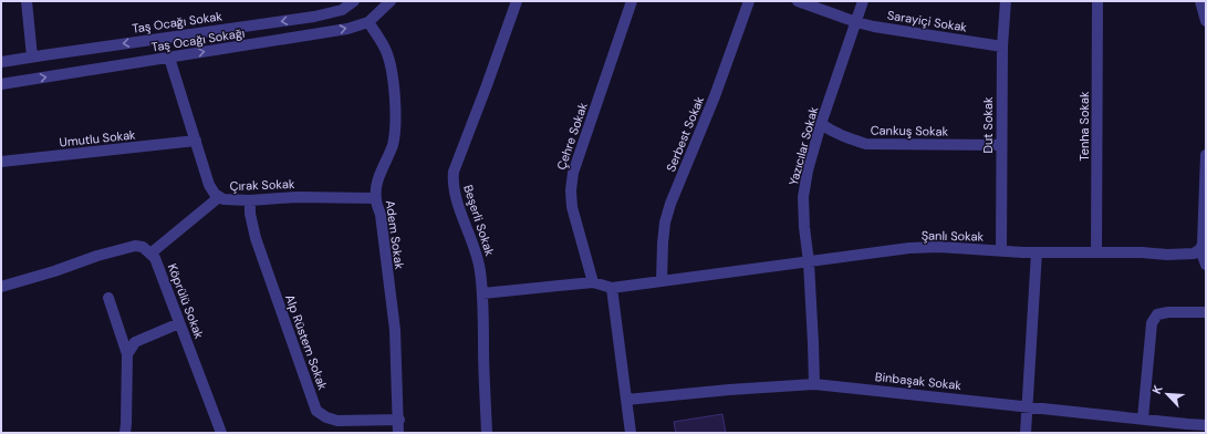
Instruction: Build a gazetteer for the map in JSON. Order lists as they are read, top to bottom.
{
  "streets": {
    "street": [
      "Sarayiçi Sokak",
      "Taş Ocağı Sokak",
      "Taş Ocağı Sokağı",
      "Dut Sokak",
      "Tenha Sokak",
      "Cankuş Sokak",
      "Serbest Sokak",
      "Çehre Sokak",
      "Umutlu Sokak",
      "Yazıcılar Sokak",
      "Çırak Sokak",
      "Beşerli Sokak",
      "Adem Sokak",
      "Şanlı Sokak",
      "Köprülü Sokak",
      "Alp Rüstem Sokak",
      "Binbaşak Sokak"
    ]
  },
  "crossings": [
    ["Sarayiçi Sokak", "Dut Sokak"],
    ["Sarayiçi Sokak", "Yazıcılar Sokak"],
    ["Taş Ocağı Sokağı", "Çırak Sokak"],
    ["Taş Ocağı Sokağı", "Adem Sokak"],
    ["Dut Sokak", "Cankuş Sokak"],
    ["Dut Sokak", "Şanlı Sokak"],
    ["Tenha Sokak", "Şanlı Sokak"],
    ["Cankuş Sokak", "Yazıcılar Sokak"],
    ["Serbest Sokak", "Şanlı Sokak"],
    ["Umutlu Sokak", "Çırak Sokak"],
    ["Yazıcılar Sokak", "Şanlı Sokak"],
    ["Yazıcılar Sokak", "Binbaşak Sokak"],
    ["Çırak Sokak", "Adem Sokak"],
    ["Çırak Sokak", "Alp Rüstem Sokak"],
    ["Adem Sokak", "Alp Rüstem Sokak"]
  ],
  "one_way": ["Taş Ocağı Sokak", "Taş Ocağı Sokağı"],
  "north": "top left"
}
